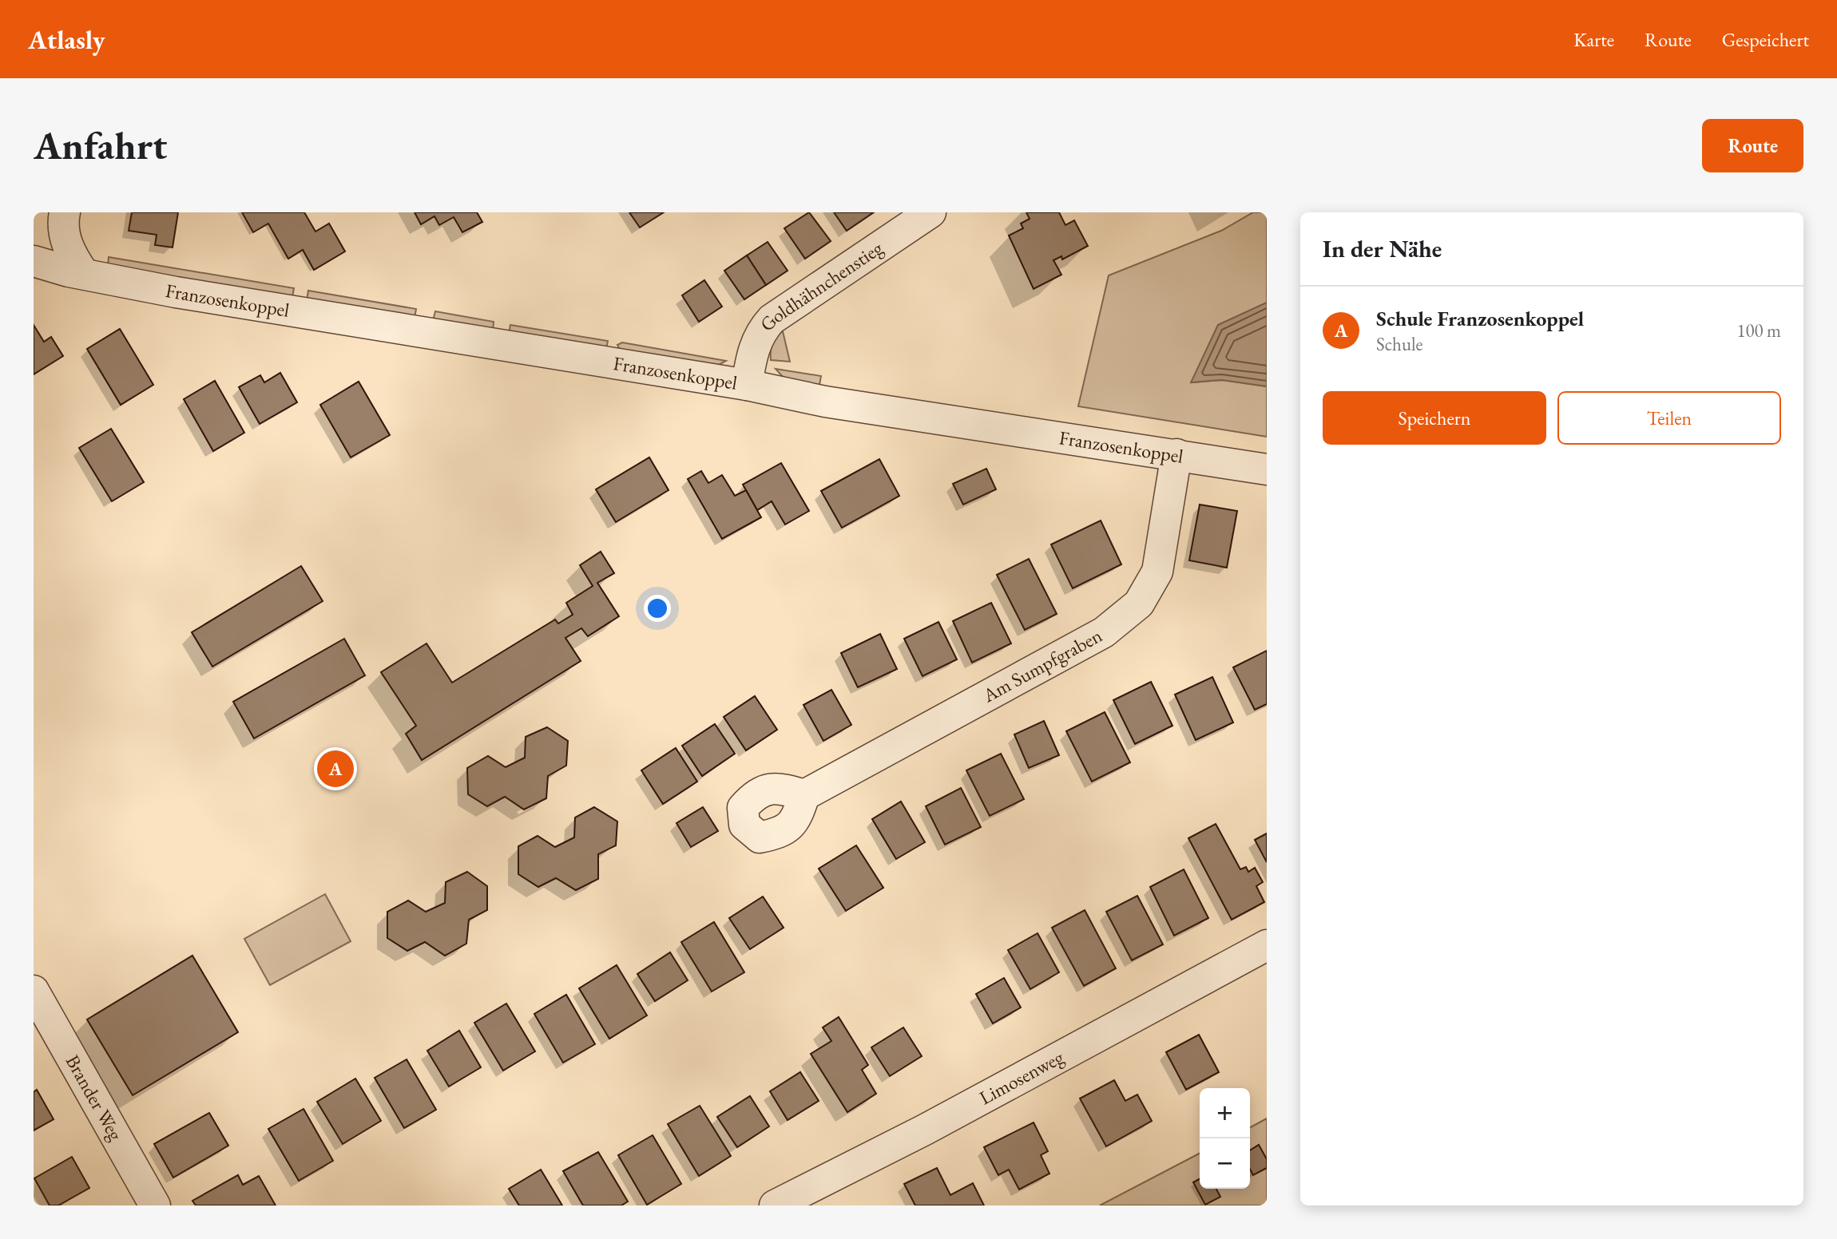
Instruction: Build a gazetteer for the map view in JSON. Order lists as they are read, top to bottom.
{
  "streets": {
    "street": [
      "Goldhähnchenstieg",
      "Franzosenkoppel",
      "Am Sumpfgraben",
      "Limosenweg",
      "Brander Weg"
    ]
  },
  "crossings": [
    ["Goldhähnchenstieg", "Franzosenkoppel"],
    ["Franzosenkoppel", "Am Sumpfgraben"]
  ],
  "page": {
    "header": "Atlasly",
    "nav": ["Karte", "Route", "Gespeichert"],
    "buttons": [
      "Route",
      ["Speichern", "Teilen"]
    ],
    "title": "Anfahrt",
    "heading": "In der Nähe",
    "list": [
      {
        "mark": "A",
        "name": "Schule Franzosenkoppel",
        "note": "Schule",
        "value": "100 m"
      }
    ],
    "pins": "A",
    "map_buttons": ["+", "−"]
  }
}
